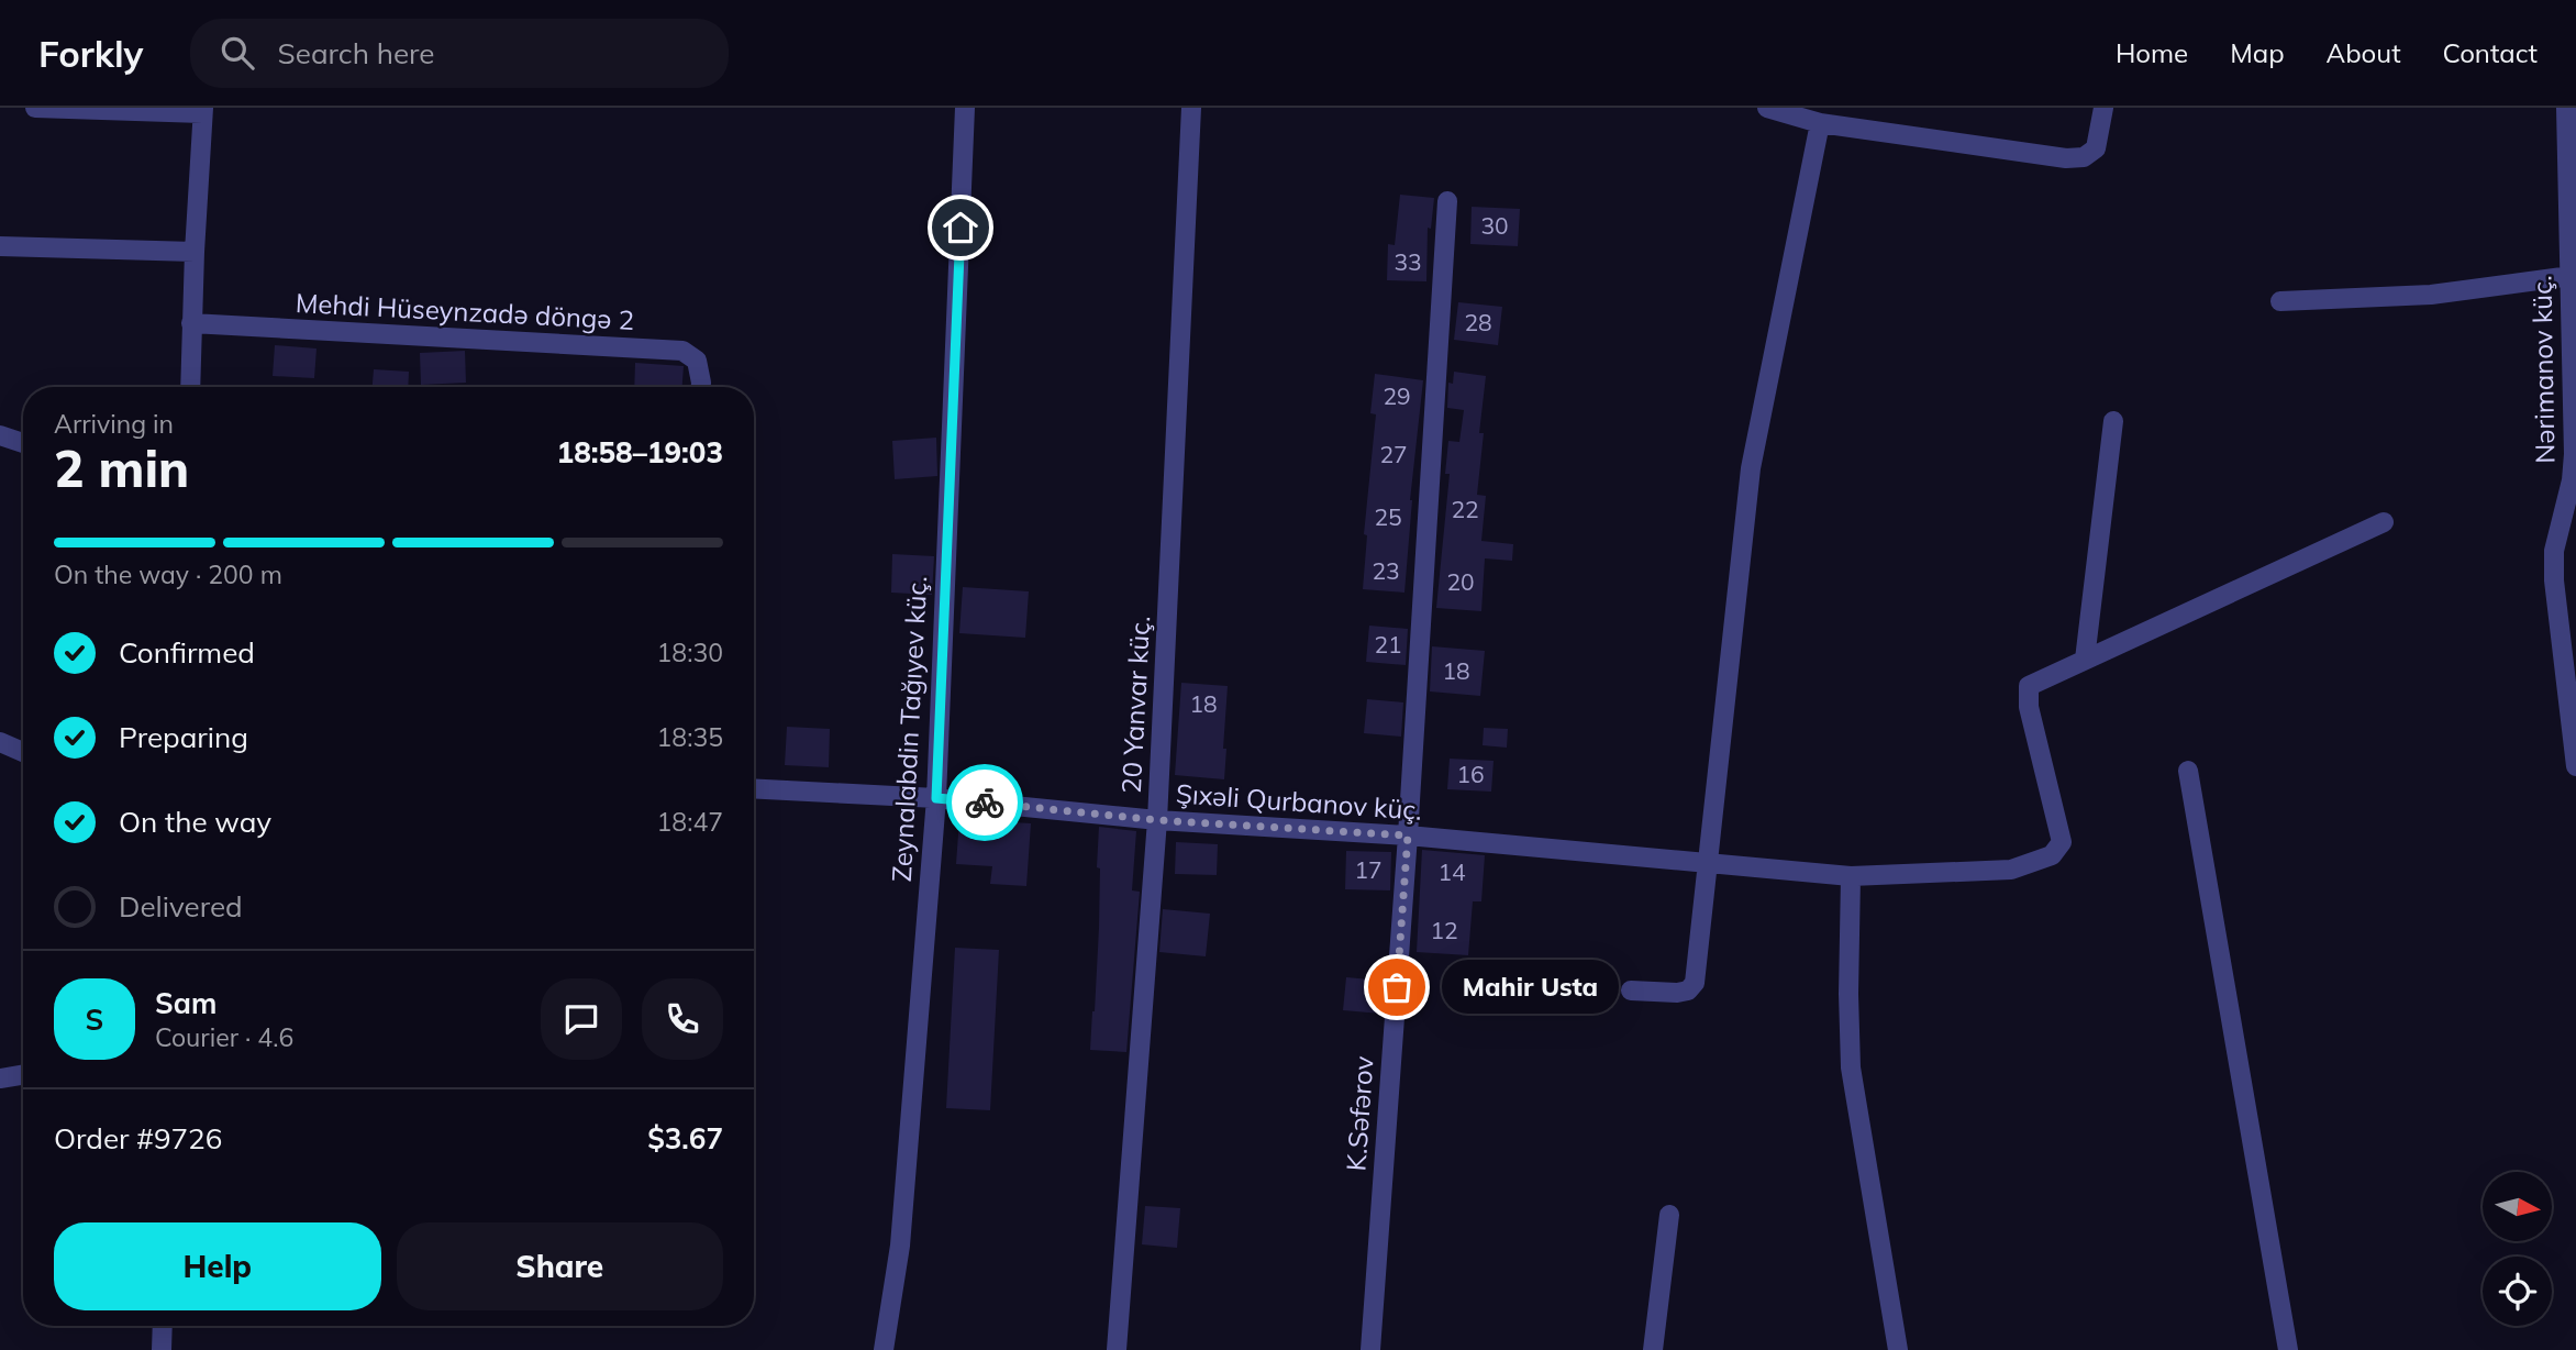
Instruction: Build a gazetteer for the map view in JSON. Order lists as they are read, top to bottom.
{
  "streets": {
    "street": [
      "Mehdi Hüseynzadə döngə 2",
      "Nərimanov küç.",
      "20 Yanvar küç.",
      "Zeynalabdin Tağıyev küç.",
      "Şıxəli Qurbanov küç.",
      "K.Səfərov"
    ]
  },
  "crossings": [
    ["20 Yanvar küç.", "Şıxəli Qurbanov küç."],
    ["Zeynalabdin Tağıyev küç.", "Şıxəli Qurbanov küç."],
    ["Şıxəli Qurbanov küç.", "K.Səfərov"]
  ],
  "places": ["Mahir Usta"],
  "house_numbers": [
    "30",
    "33",
    "28",
    "29",
    "27",
    "22",
    "25",
    "23",
    "20",
    "21",
    "18",
    "18",
    "16",
    "17",
    "14",
    "12"
  ],
  "north": "right",
  "page": {
    "header": "Forkly",
    "search": "Search here",
    "nav": [
      "Home",
      "Map",
      "About",
      "Contact"
    ],
    "heading": ["2 min", "Arriving in", "18:58–19:03"],
    "panel": [
      "Sam",
      "Courier · 4.6",
      "Order #9726",
      "$3.67"
    ],
    "bar": "On the way · 200 m",
    "list": [
      ["Confirmed", "18:30"],
      ["Preparing", "18:35"],
      ["On the way", "18:47"],
      "Delivered"
    ],
    "bubble": "Mahir Usta",
    "round": "S",
    "buttons": ["Help", "Share"]
  }
}
